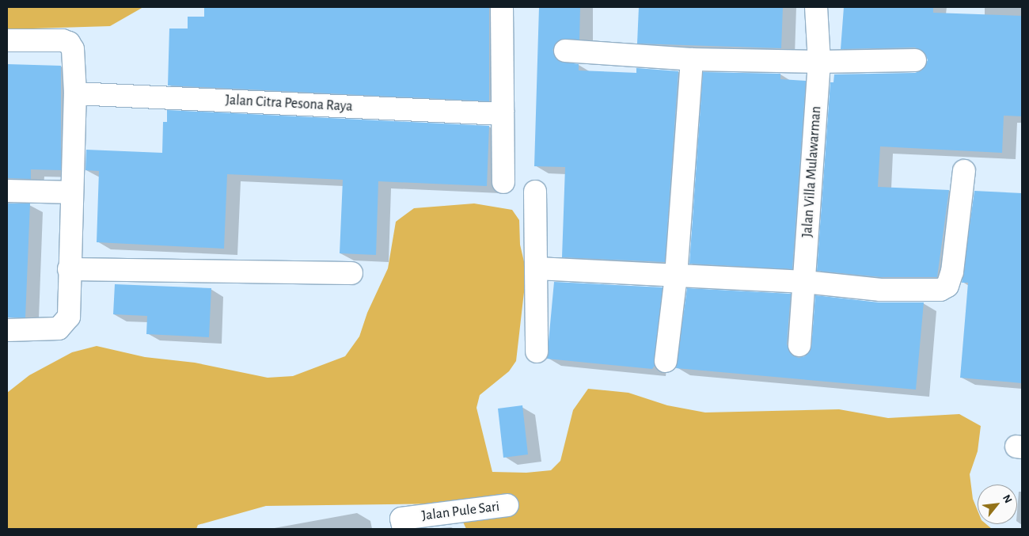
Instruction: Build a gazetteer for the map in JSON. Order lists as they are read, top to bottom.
{
  "streets": {
    "street": ["Jalan Citra Pesona Raya", "Jalan Villa Mulawarman", "Jalan Pule Sari"]
  },
  "north": "top right"
}
